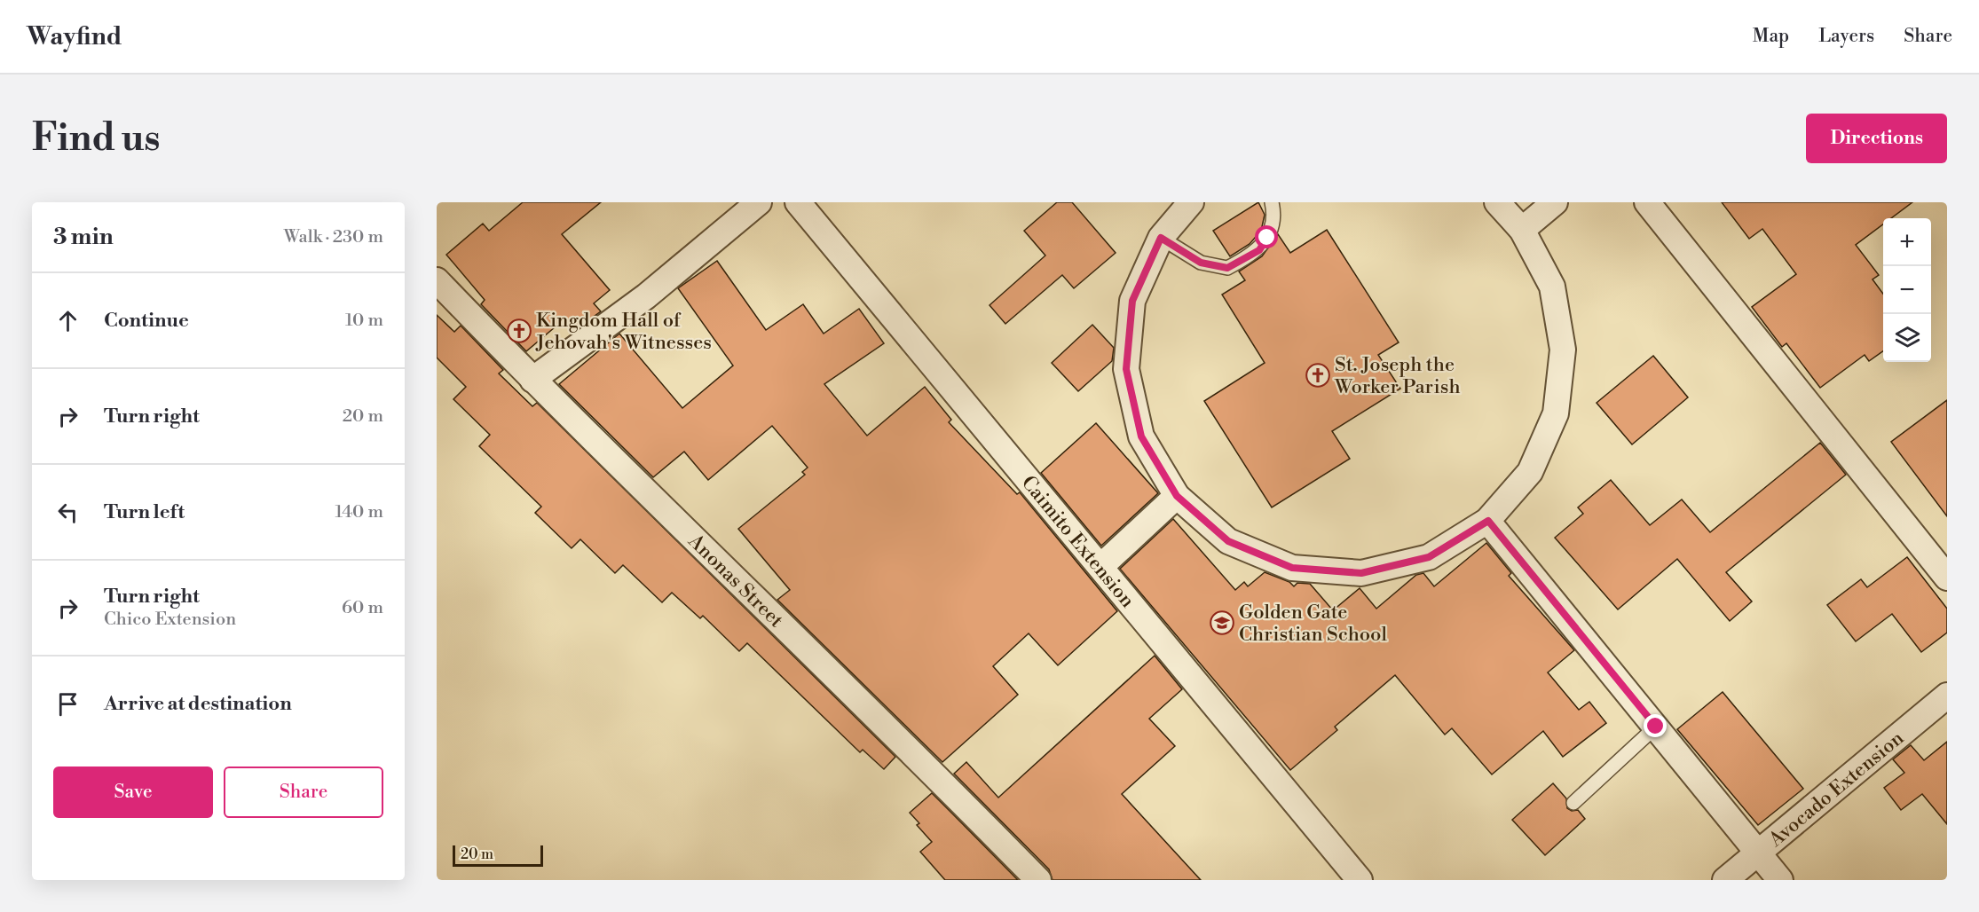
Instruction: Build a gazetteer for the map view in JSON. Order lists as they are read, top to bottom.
{
  "streets": {
    "street": ["Caimito Extension", "Anonas Street", "Avocado Extension"]
  },
  "places": {
    "church": ["Kingdom Hall of Jehovah's Witnesses", "St. Joseph the Worker Parish"],
    "school or university": ["Golden Gate Christian School"]
  },
  "scale_bar": "20 m",
  "page": {
    "header": "Wayfind",
    "nav": ["Map", "Layers", "Share"],
    "buttons": [
      "Directions",
      ["Save", "Share"]
    ],
    "title": "Find us",
    "heading": ["3 min", "Walk · 230 m"],
    "map_buttons": ["+", "−"],
    "list": [
      ["Continue", "10 m"],
      ["Turn right", "20 m"],
      ["Turn left", "140 m"],
      ["Turn right", "Chico Extension", "60 m"],
      "Arrive at destination"
    ],
    "scale": "20 m"
  }
}
